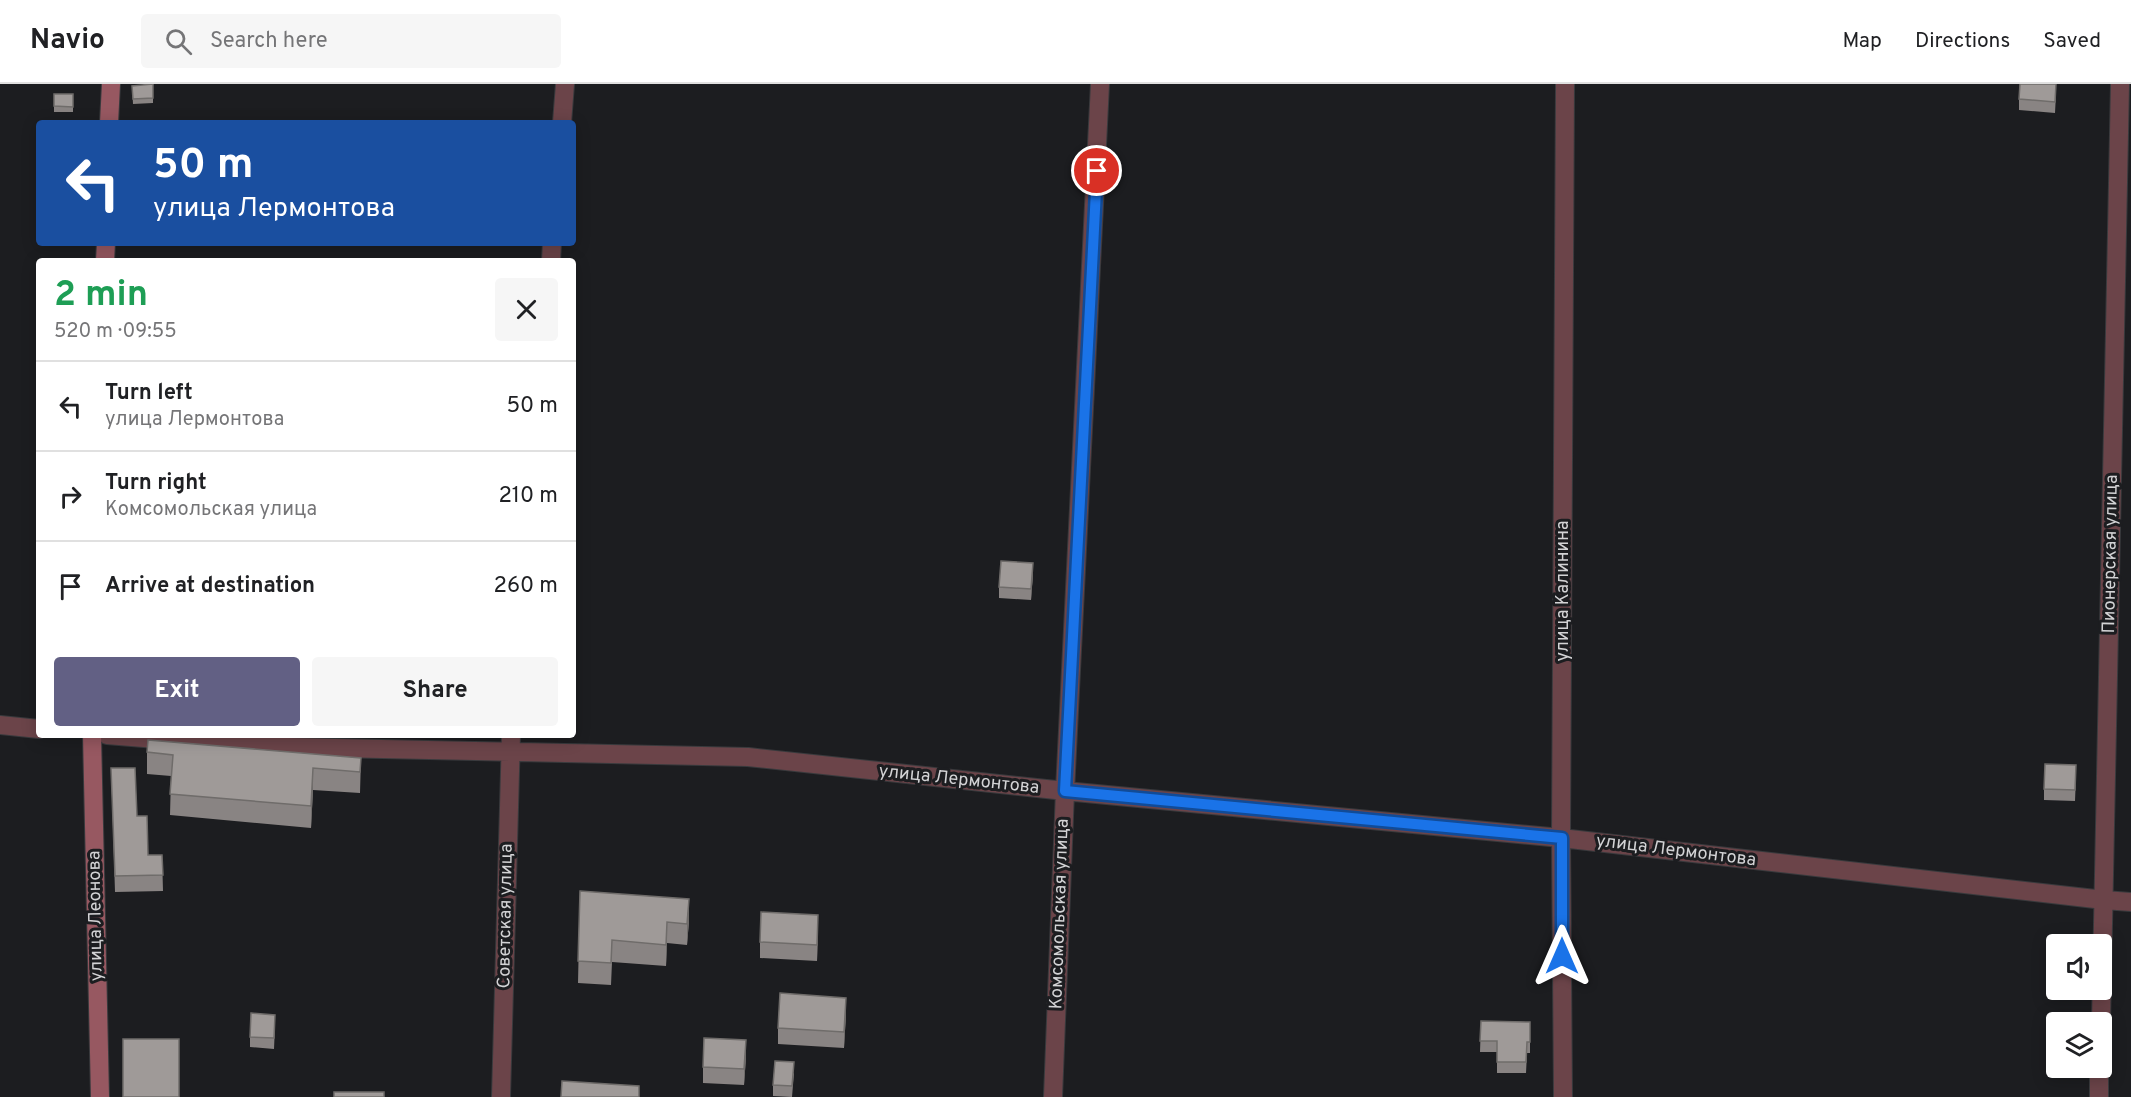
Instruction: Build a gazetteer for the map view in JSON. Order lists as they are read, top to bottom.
{
  "streets": {
    "main road": ["улица Леонова"],
    "street": [
      "Пионерская улица",
      "улица Калинина",
      "улица Лермонтова",
      "Комсомольская улица",
      "Советская улица"
    ]
  },
  "crossings": [
    ["Пионерская улица", "улица Лермонтова"],
    ["улица Калинина", "улица Лермонтова"],
    ["улица Лермонтова", "Комсомольская улица"],
    ["улица Лермонтова", "Советская улица"]
  ],
  "page": {
    "header": "Navio",
    "search": "Search here",
    "nav": ["Map", "Directions", "Saved"],
    "turn": ["50 m", "улица Лермонтова"],
    "heading": ["2 min", "520 m · 09:55"],
    "list": [
      {
        "name": "Turn left",
        "note": "улица Лермонтова",
        "value": "50 m"
      },
      {
        "name": "Turn right",
        "note": "Комсомольская улица",
        "value": "210 m"
      },
      {
        "name": "Arrive at destination",
        "value": "260 m"
      }
    ],
    "buttons": ["Exit", "Share"]
  }
}
